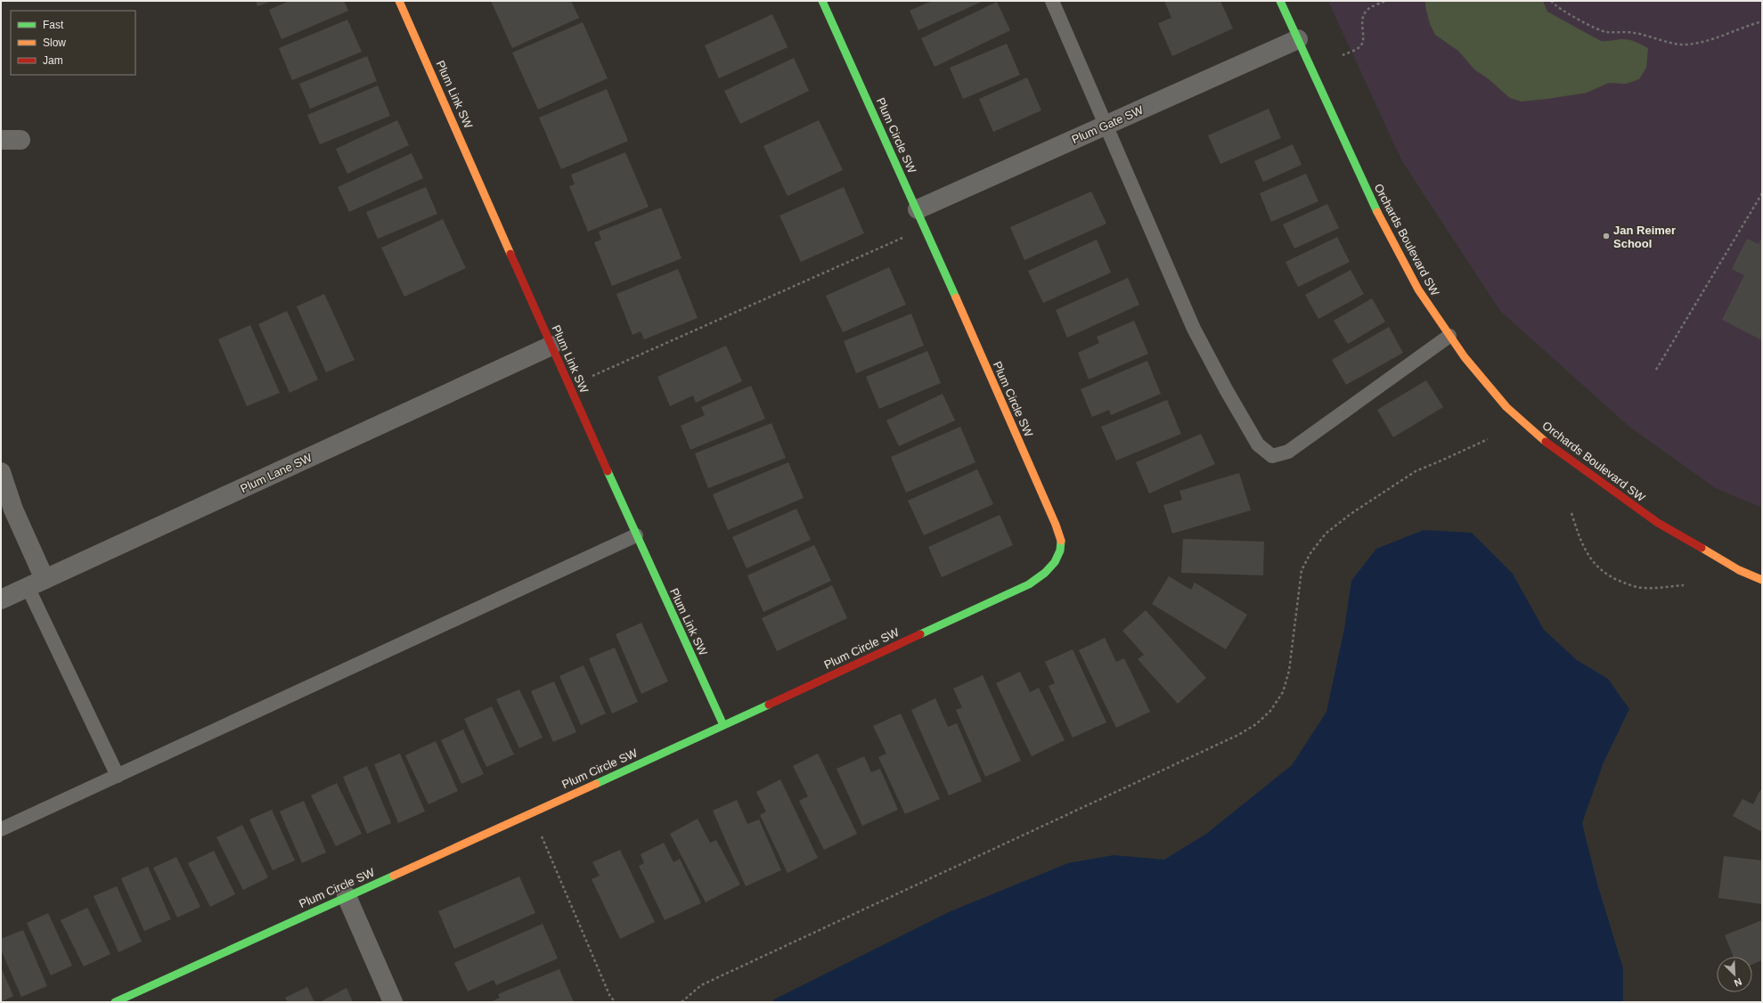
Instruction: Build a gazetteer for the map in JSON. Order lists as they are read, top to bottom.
{
  "streets": {
    "street": [
      "Plum Link SW",
      "Plum Gate SW",
      "Plum Circle SW",
      "Orchards Boulevard SW",
      "Plum Lane SW"
    ]
  },
  "crossings": [
    ["Plum Link SW", "Plum Circle SW"],
    ["Plum Link SW", "Plum Lane SW"],
    ["Plum Gate SW", "Plum Circle SW"],
    ["Plum Gate SW", "Orchards Boulevard SW"]
  ],
  "places": ["Jan Reimer School"],
  "legend": ["Fast", "Slow", "Jam"],
  "north": "bottom right"
}
